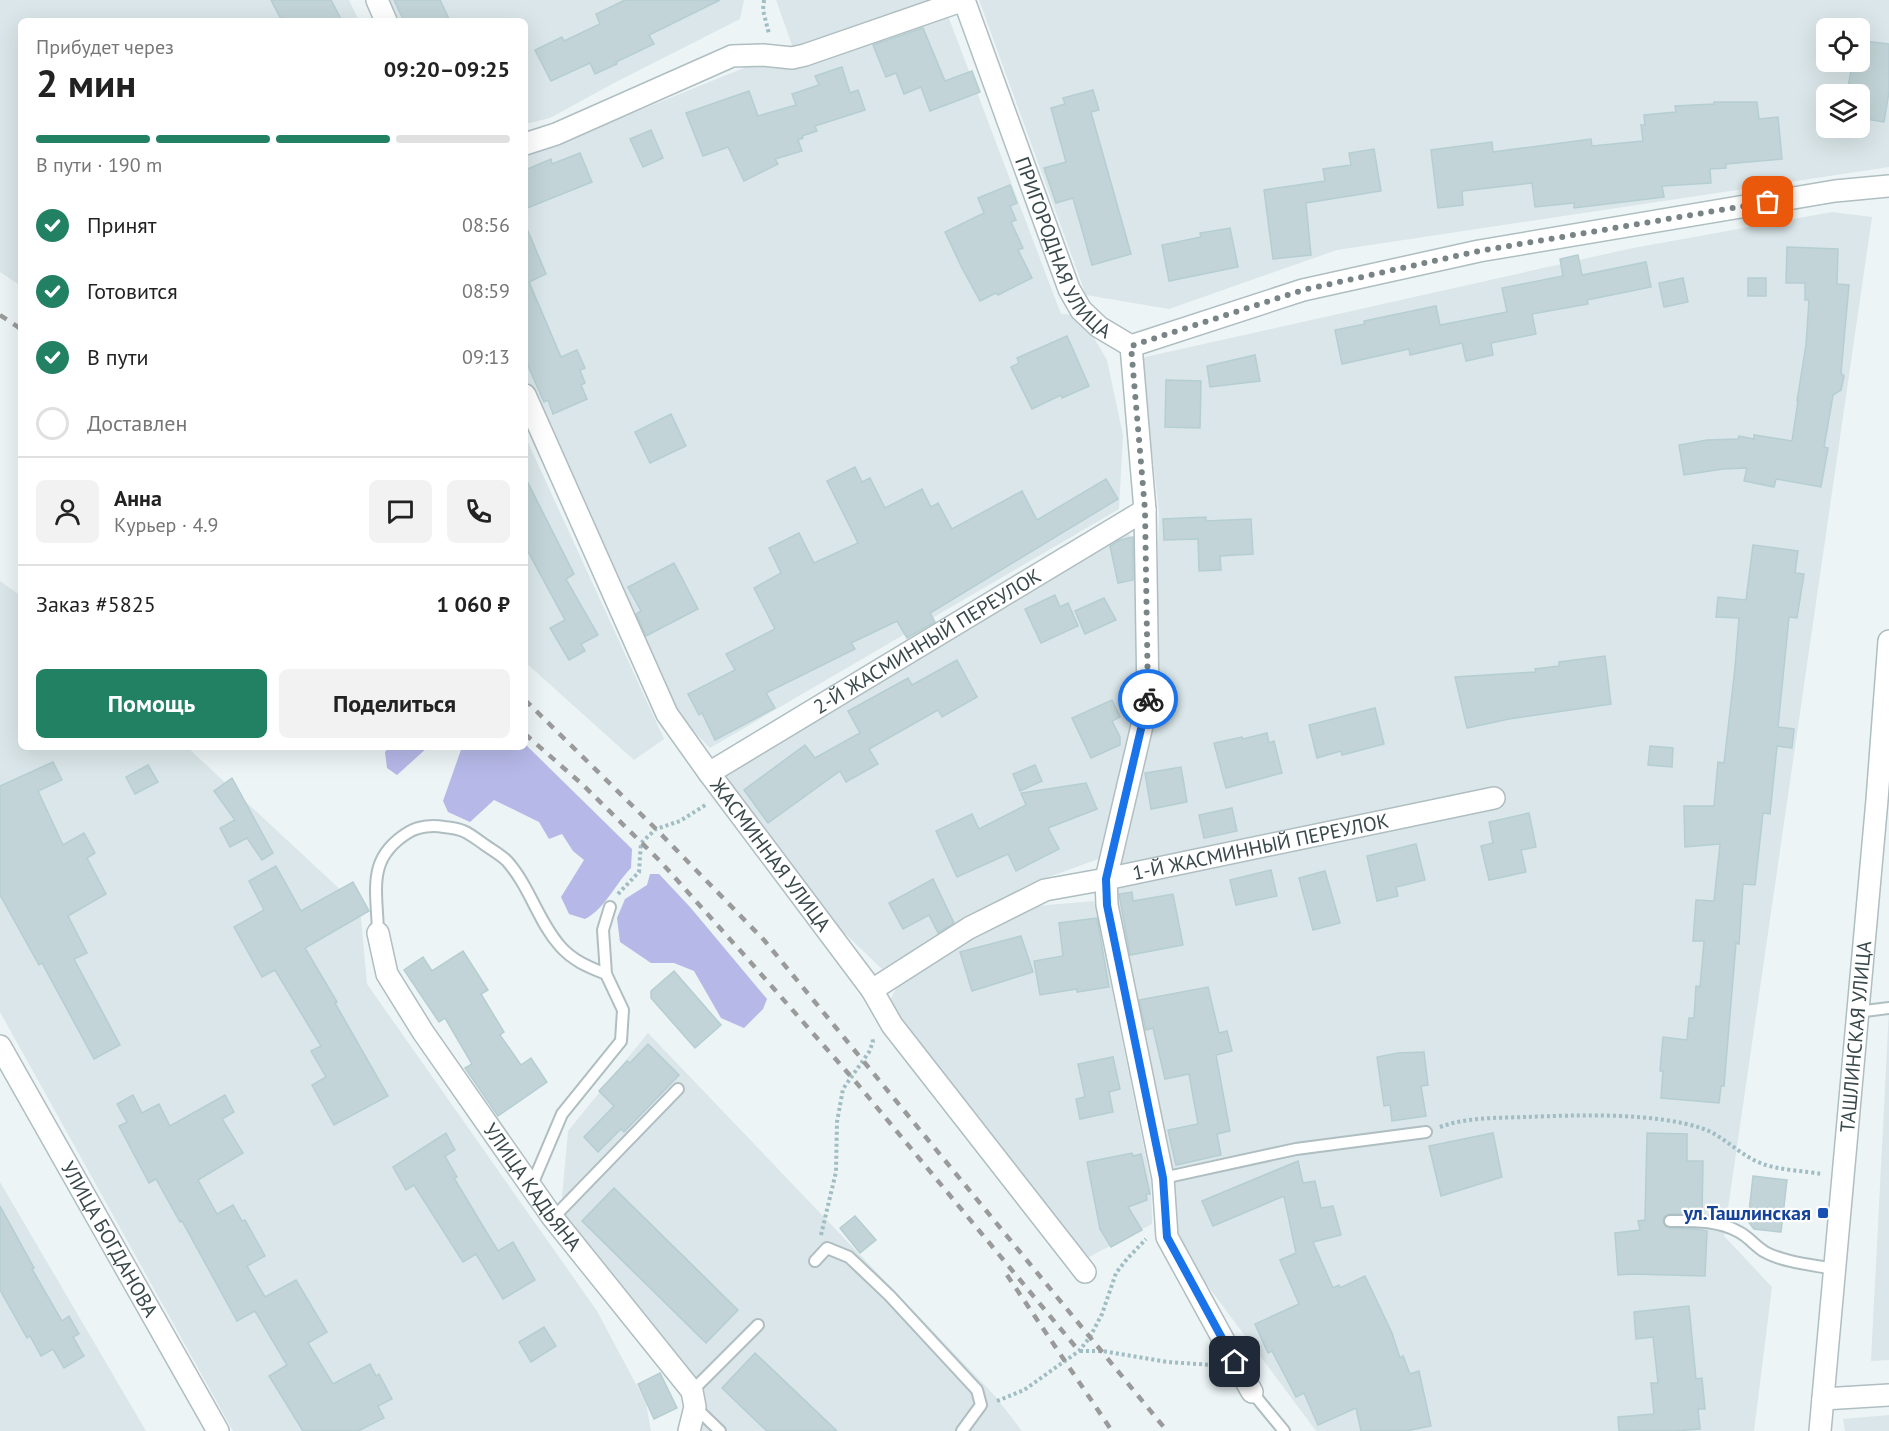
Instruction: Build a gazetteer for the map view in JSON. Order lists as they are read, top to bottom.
{
  "streets": {
    "street": [
      "ПРИГОРОДНАЯ УЛИЦА",
      "2-Й ЖАСМИННЫЙ ПЕРЕУЛОК",
      "1-Й ЖАСМИННЫЙ ПЕРЕУЛОК",
      "ЖАСМИННАЯ УЛИЦА",
      "ТАШЛИНСКАЯ УЛИЦА",
      "УЛИЦА КАДЬЯНА",
      "УЛИЦА БОГДАНОВА"
    ]
  },
  "crossings": [
    ["ПРИГОРОДНАЯ УЛИЦА", "2-Й ЖАСМИННЫЙ ПЕРЕУЛОК"],
    ["ПРИГОРОДНАЯ УЛИЦА", "1-Й ЖАСМИННЫЙ ПЕРЕУЛОК"],
    ["2-Й ЖАСМИННЫЙ ПЕРЕУЛОК", "ЖАСМИННАЯ УЛИЦА"],
    ["1-Й ЖАСМИННЫЙ ПЕРЕУЛОК", "ЖАСМИННАЯ УЛИЦА"]
  ],
  "places": {
    "transit": ["ул.Ташлинская"]
  },
  "page": {
    "heading": ["2 мин", "Прибудет через", "09:20–09:25"],
    "panel": [
      "Анна",
      "Курьер · 4.9",
      "Заказ #5825",
      "1 060 ₽"
    ],
    "bar": "В пути · 190 m",
    "list": [
      ["Принят", "08:56"],
      ["Готовится", "08:59"],
      ["В пути", "09:13"],
      "Доставлен"
    ],
    "buttons": ["Помощь", "Поделиться"]
  }
}
